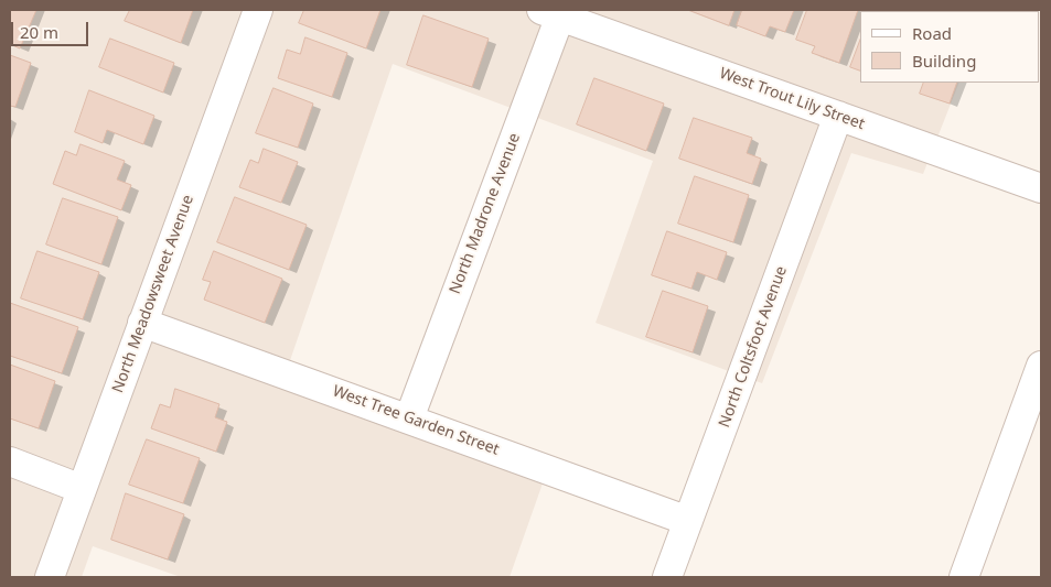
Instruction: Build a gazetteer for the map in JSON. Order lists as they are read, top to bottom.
{
  "streets": {
    "street": [
      "West Trout Lily Street",
      "North Madrone Avenue",
      "North Meadowsweet Avenue",
      "North Coltsfoot Avenue",
      "West Tree Garden Street"
    ]
  },
  "crossings": [
    ["West Trout Lily Street", "North Madrone Avenue"],
    ["West Trout Lily Street", "North Coltsfoot Avenue"],
    ["North Madrone Avenue", "West Tree Garden Street"],
    ["North Meadowsweet Avenue", "West Tree Garden Street"],
    ["North Coltsfoot Avenue", "West Tree Garden Street"]
  ],
  "legend": ["Road", "Building"],
  "scale_bar": "20 m"
}
